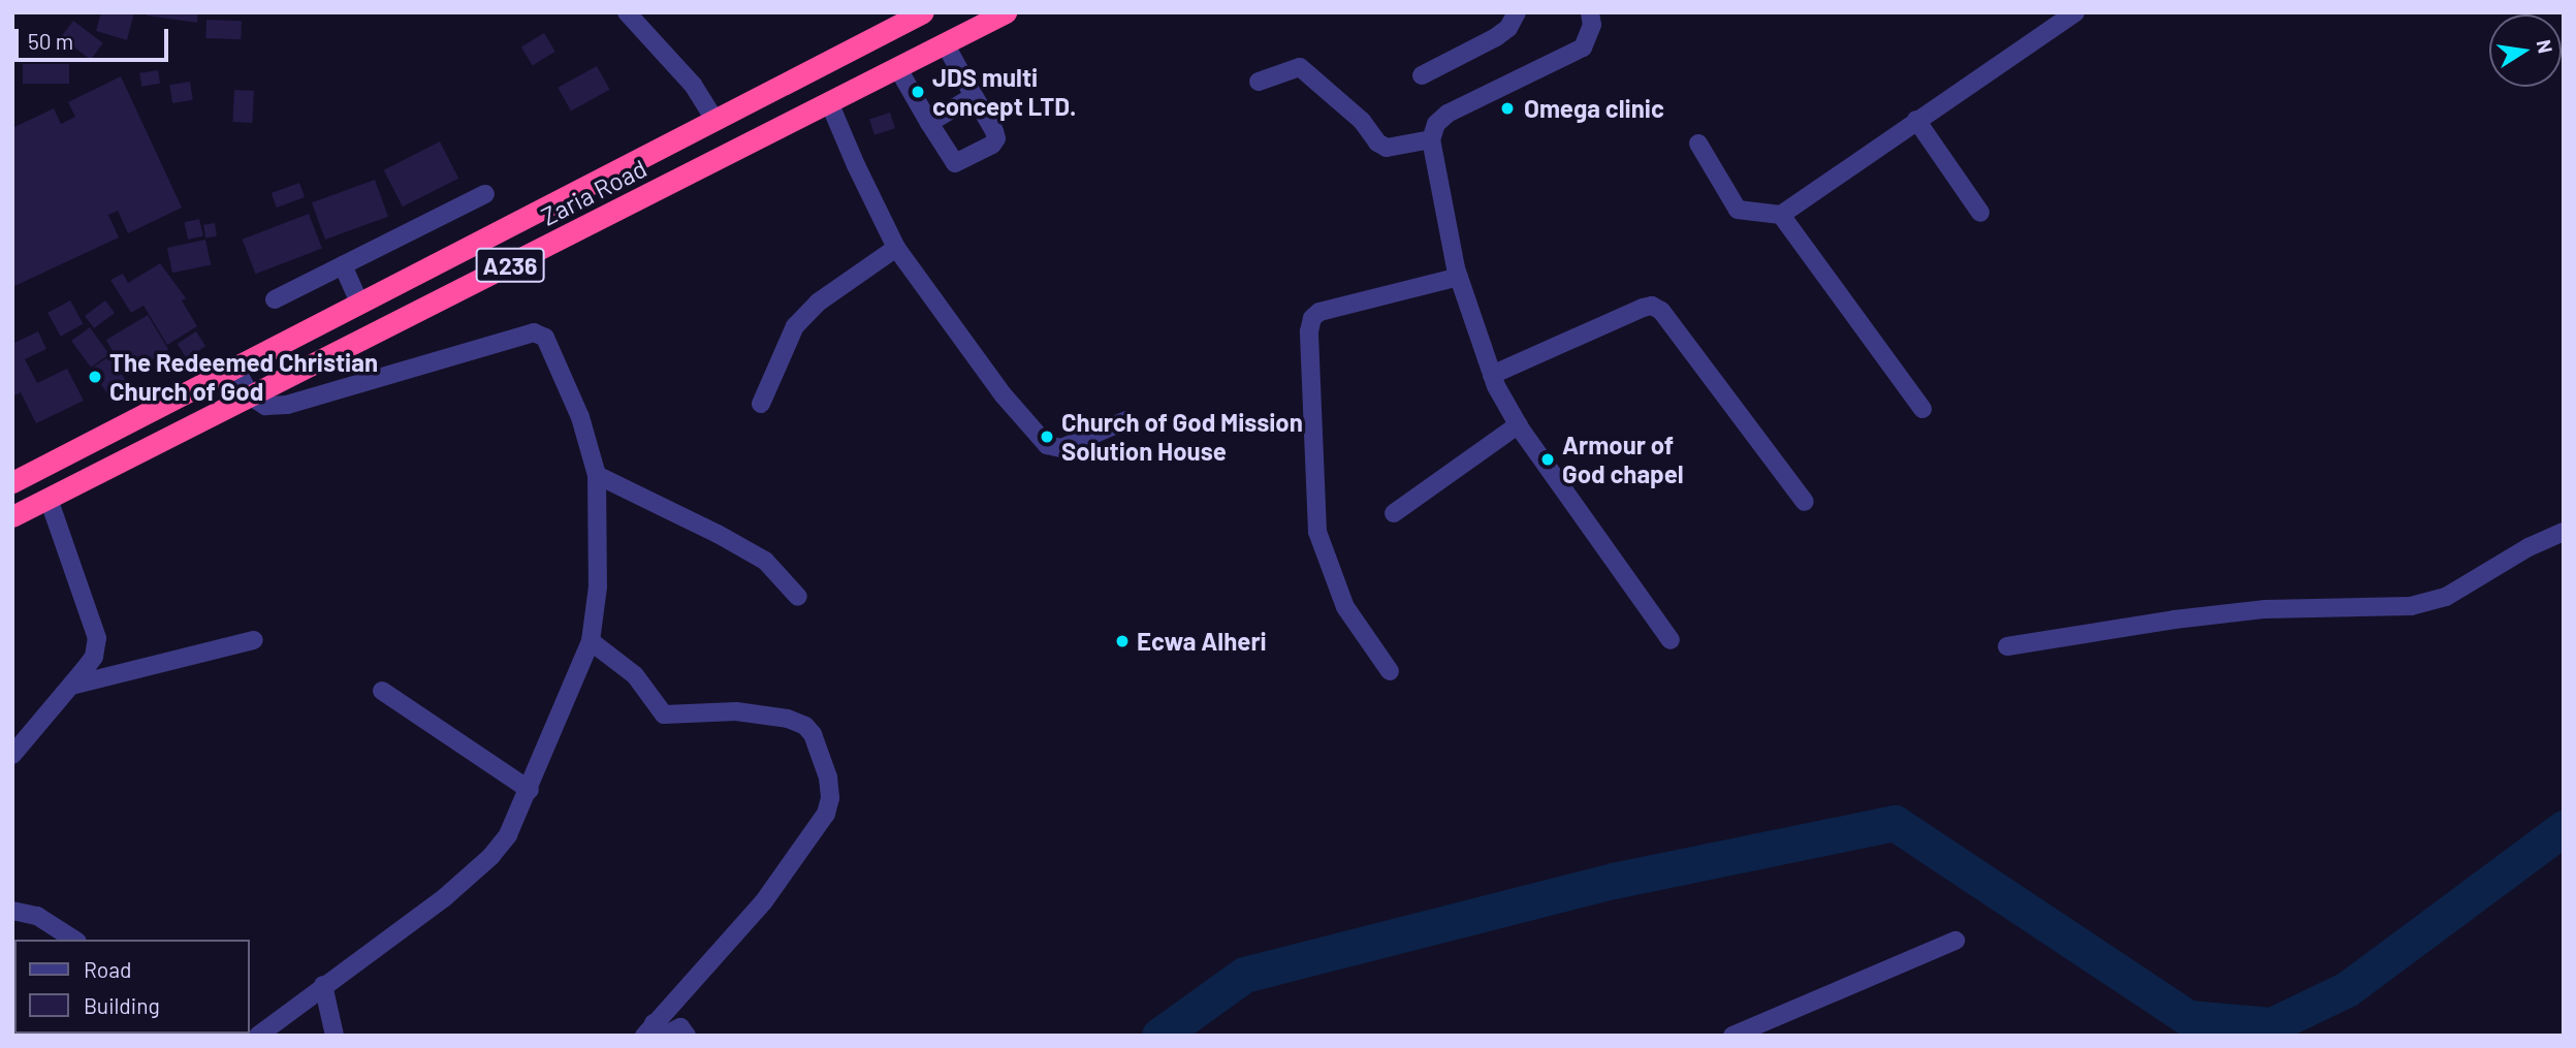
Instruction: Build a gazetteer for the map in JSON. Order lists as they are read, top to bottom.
{
  "streets": {
    "highway": ["Zaria Road", "A236"]
  },
  "places": [
    "JDS multi concept LTD.",
    "Omega clinic",
    "The Redeemed Christian Church of God",
    "Church of God Mission Solution House",
    "Armour of God chapel",
    "Ecwa Alheri"
  ],
  "legend": ["Road", "Building"],
  "scale_bar": "50 m",
  "north": "right"
}
